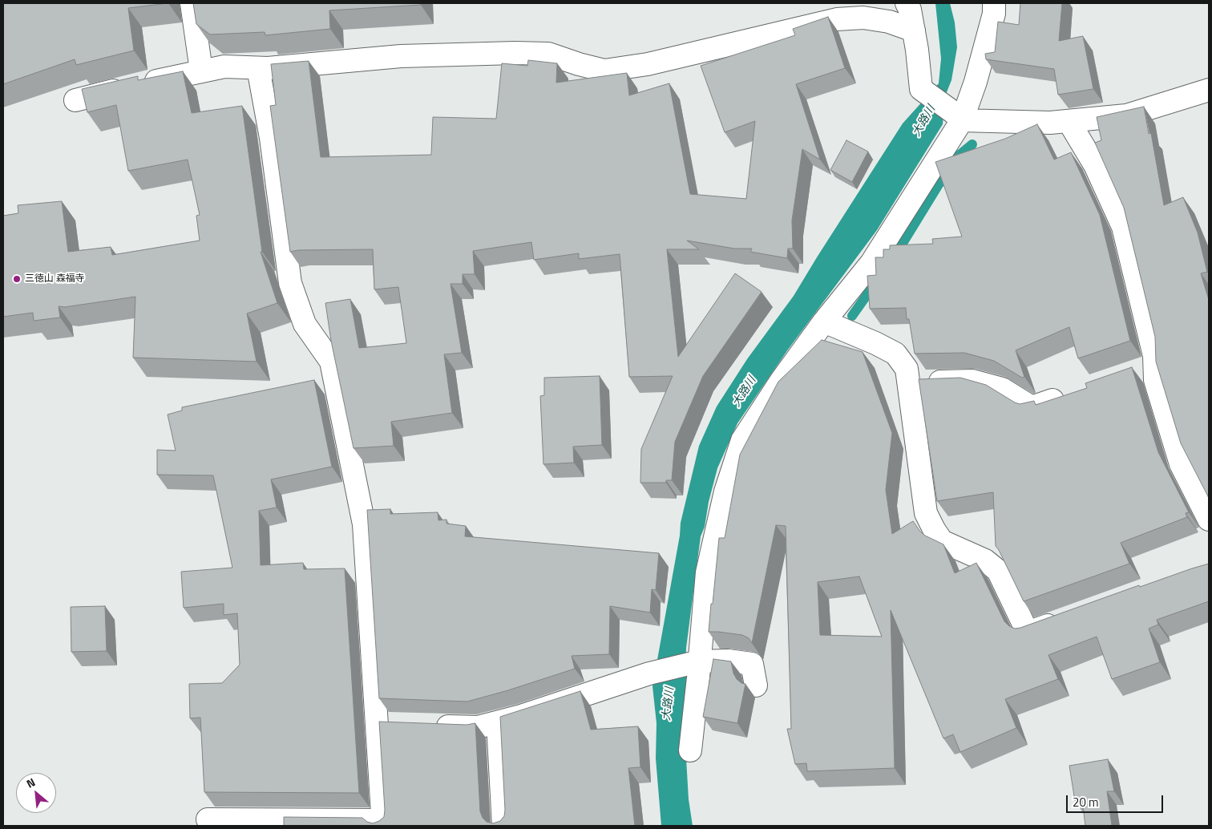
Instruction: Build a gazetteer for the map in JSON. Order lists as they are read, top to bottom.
{
  "water": ["大路川"],
  "places": ["三徳山 森福寺"],
  "scale_bar": "20 m",
  "north": "top left"
}
